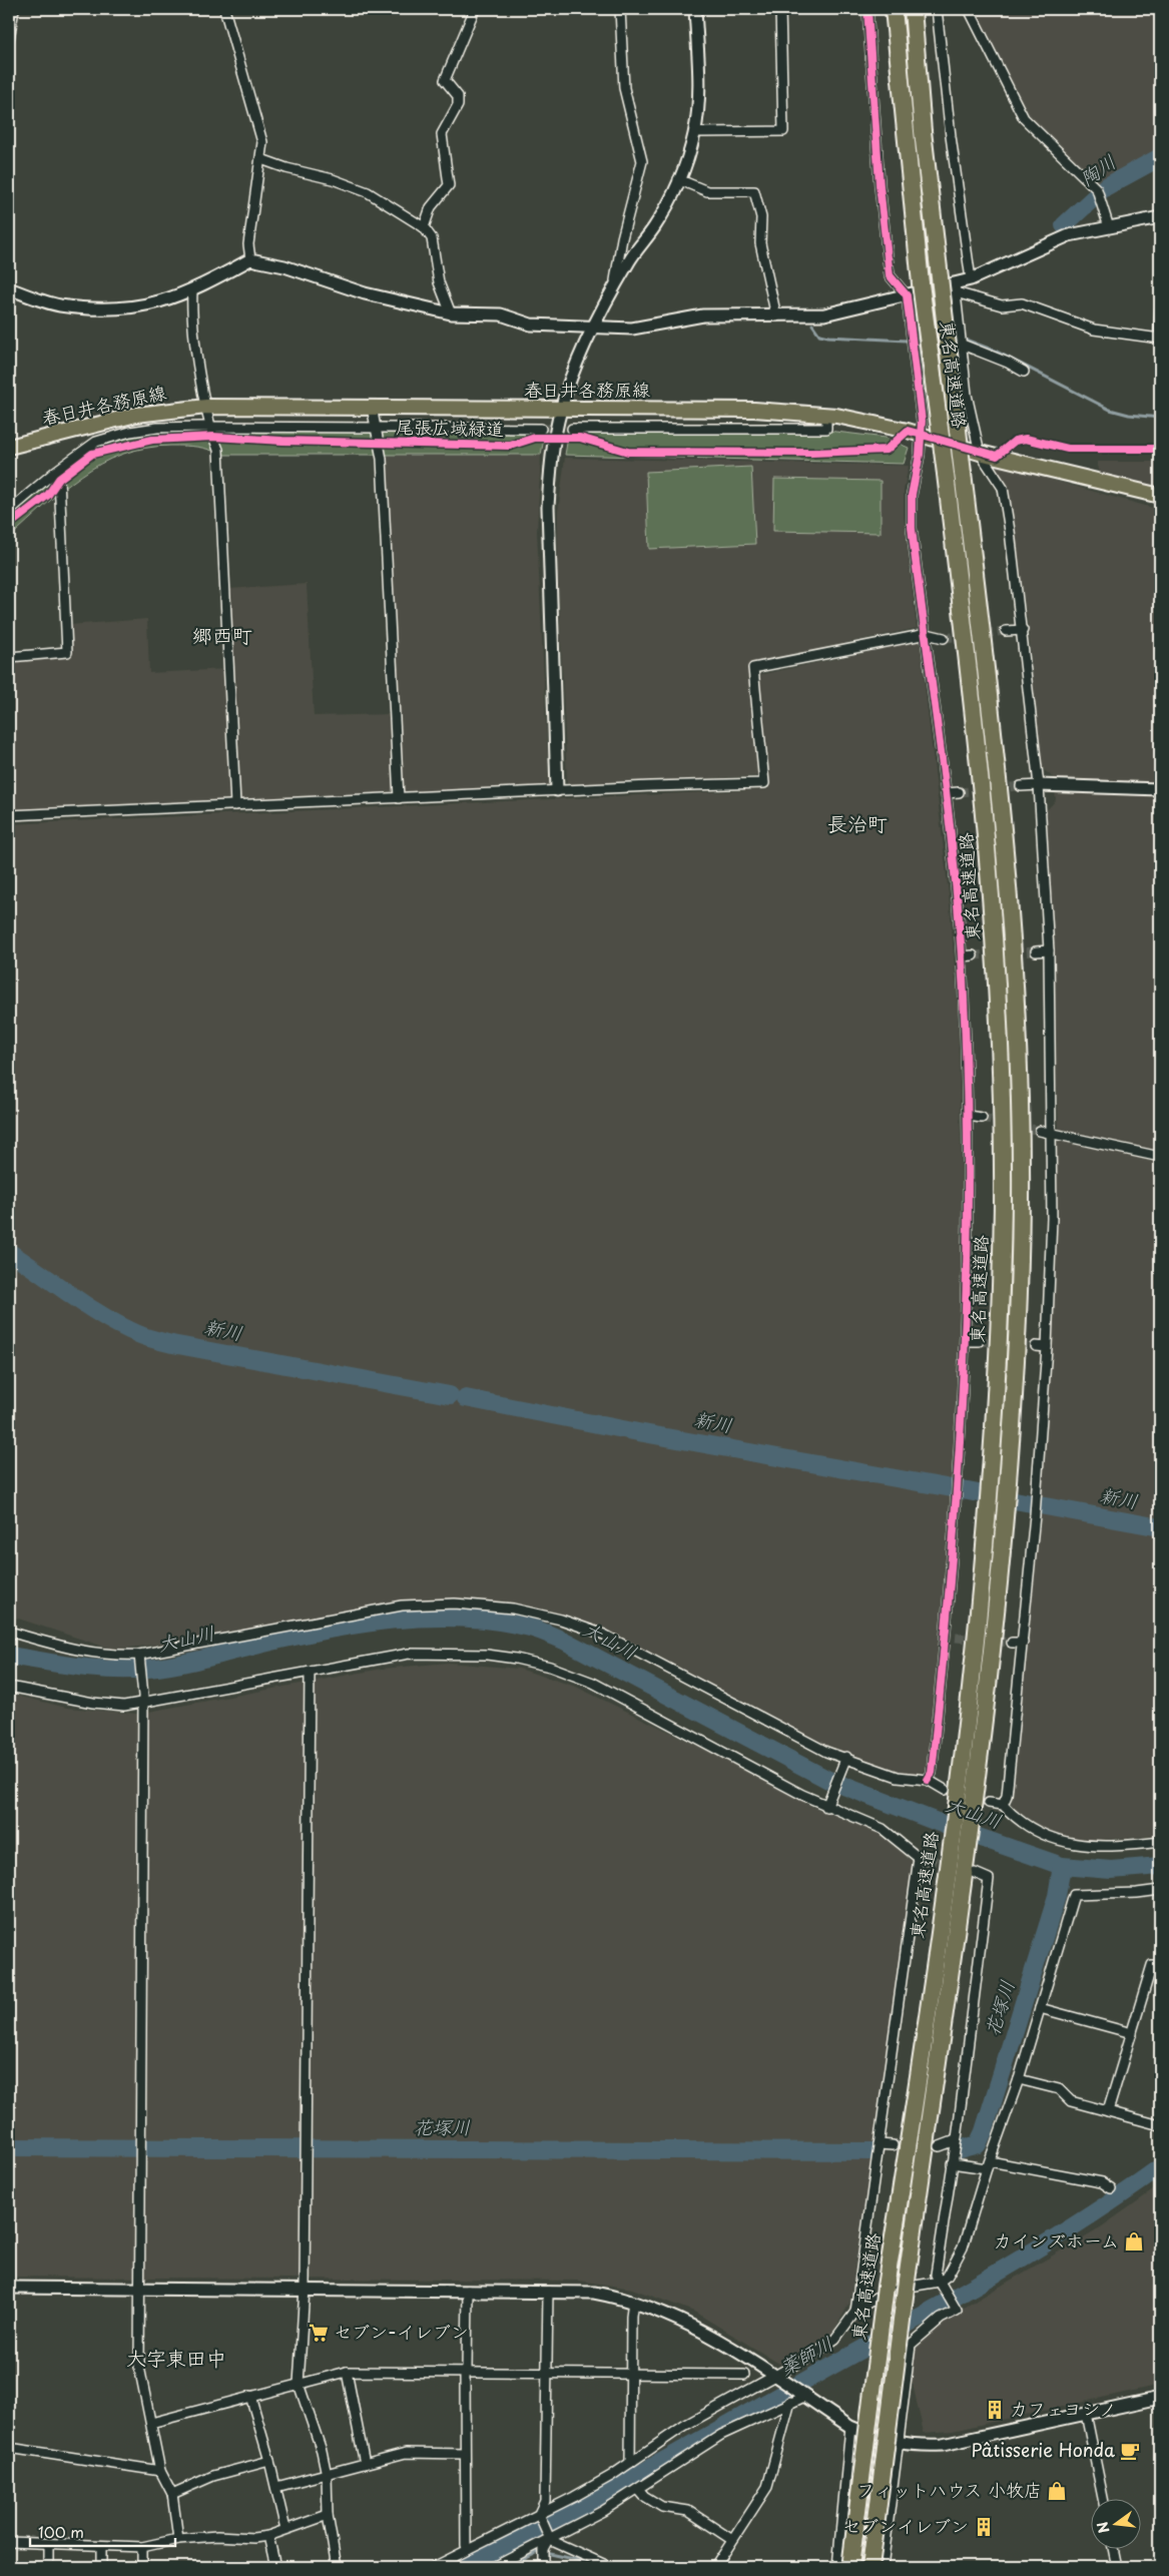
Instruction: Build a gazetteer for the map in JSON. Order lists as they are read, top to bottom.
{
  "streets": {
    "highway": ["東名高速道路"],
    "main road": ["春日井各務原線"],
    "cycle path": ["尾張広域緑道"]
  },
  "districts": ["郷西町", "長治町", "大字東田中"],
  "water": [
    "陶川",
    "新川",
    "大山川",
    "花塚川",
    "薬師川"
  ],
  "places": {
    "shop": ["カインズホーム", "フィットハウス 小牧店"],
    "supermarket": ["セブン-イレブン"],
    "building": ["カフェヨシノ", "セブンイレブン"],
    "cafe": ["Pâtisserie Honda"]
  },
  "scale_bar": "100 m",
  "north": "left"
}
